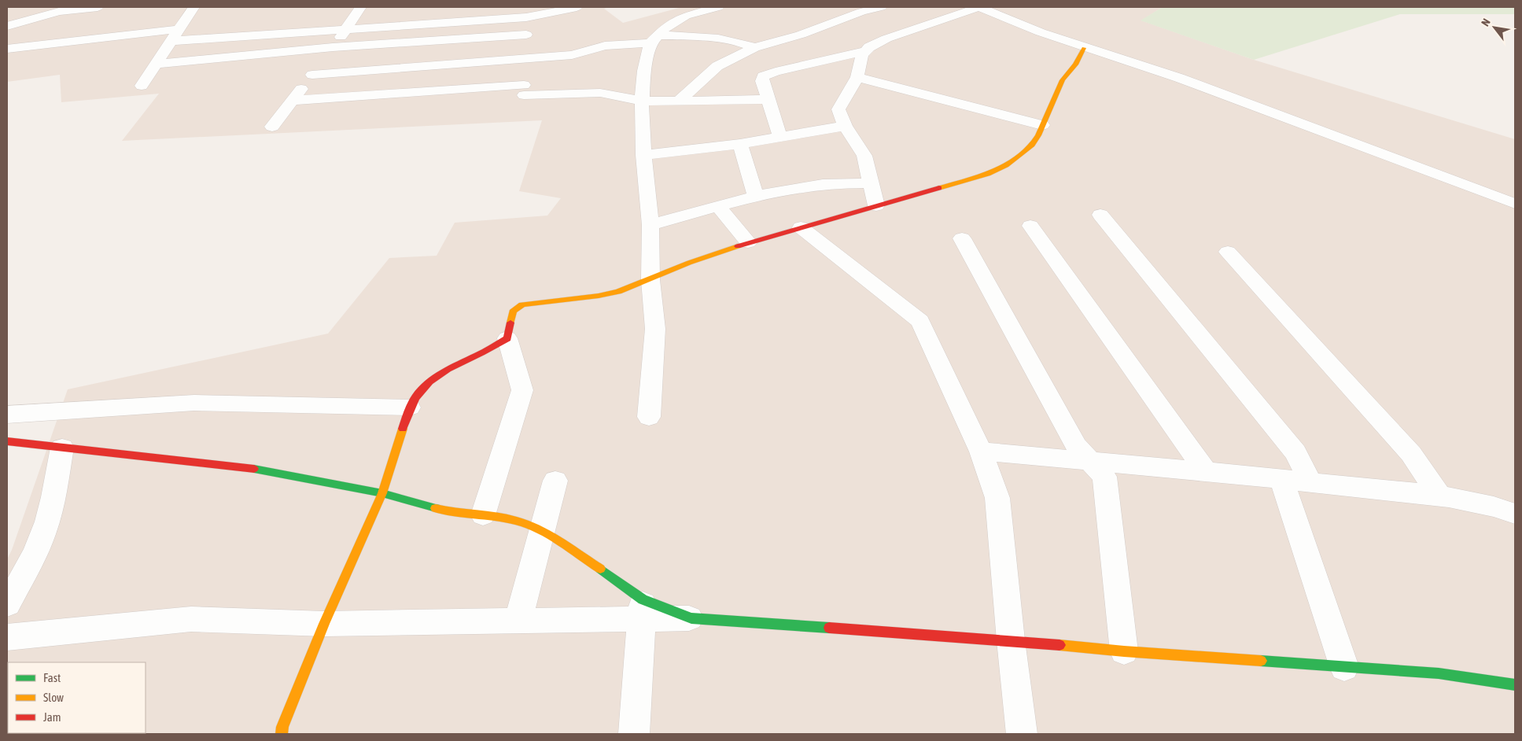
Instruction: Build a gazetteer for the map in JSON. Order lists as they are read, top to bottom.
{
  "legend": ["Fast", "Slow", "Jam"],
  "north": "top left"
}
